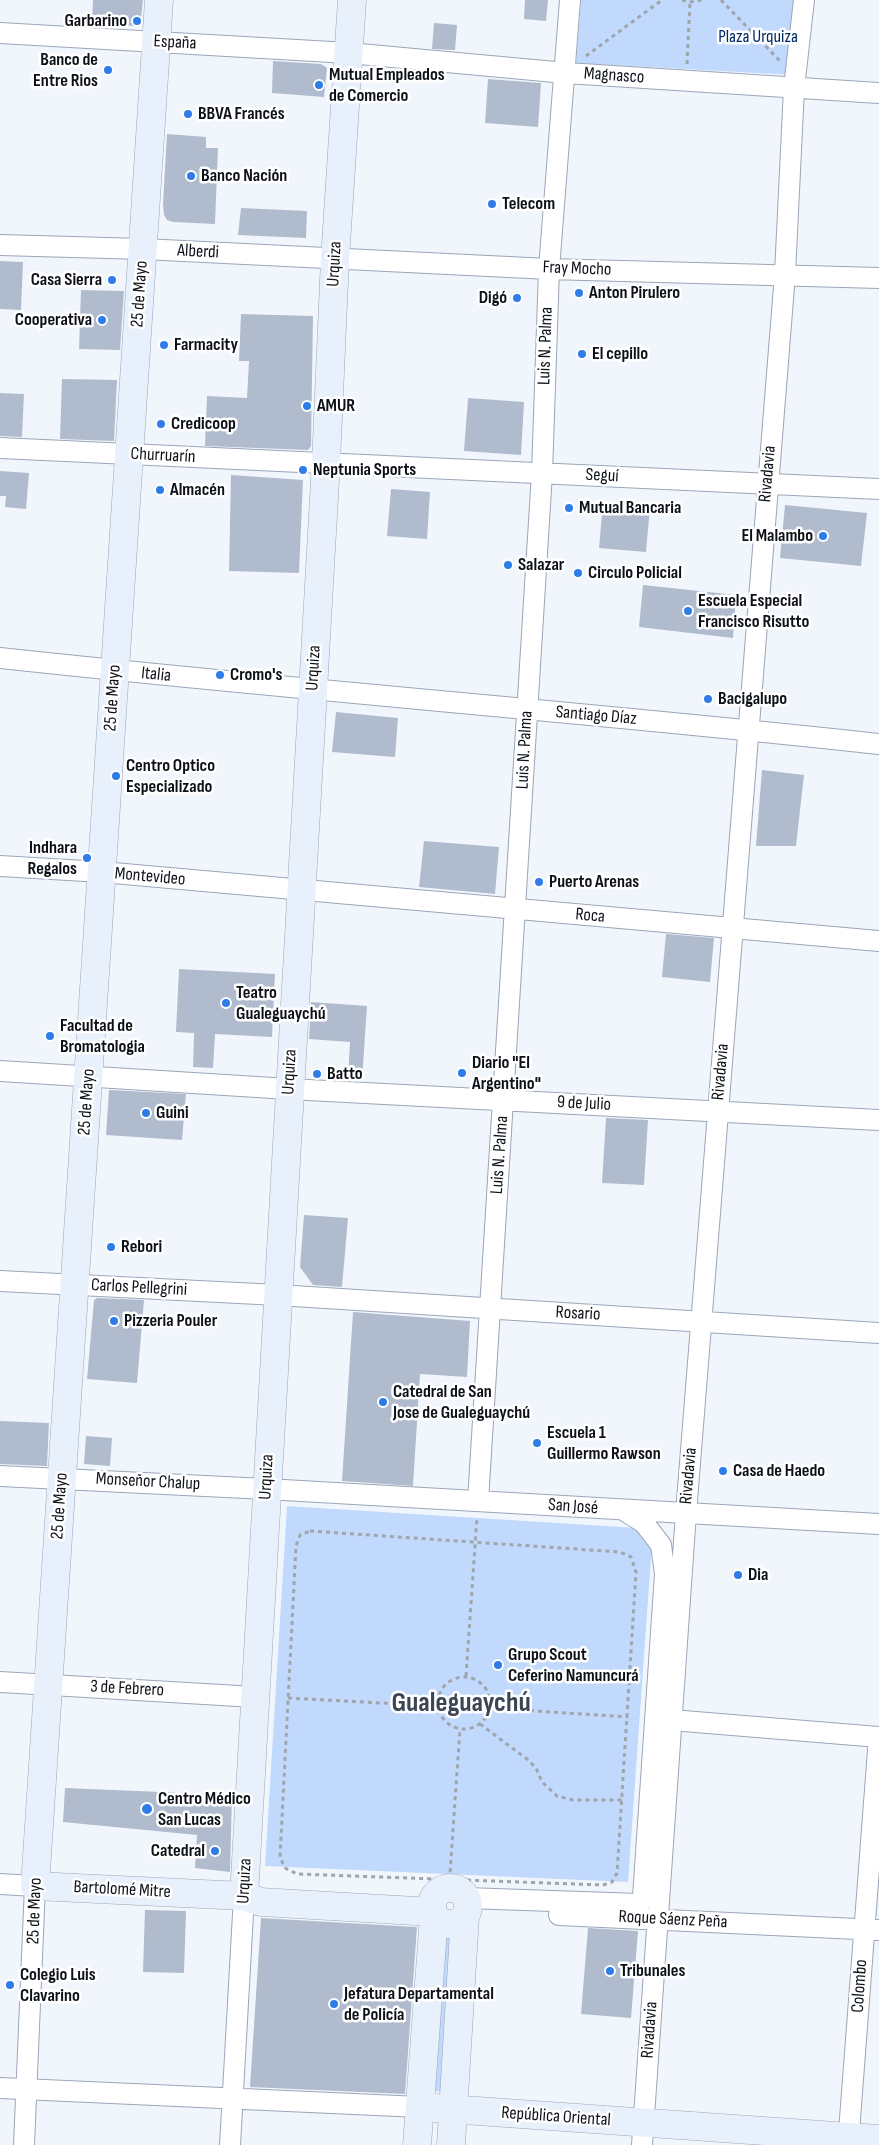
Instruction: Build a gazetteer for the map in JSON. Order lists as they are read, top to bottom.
{
  "streets": {
    "street": [
      "España",
      "Magnasco",
      "Alberdi",
      "Urquiza",
      "Fray Mocho",
      "25 de Mayo",
      "Luis N. Palma",
      "Churruarín",
      "Rivadavia",
      "Seguí",
      "Italia",
      "Santiago Díaz",
      "Montevideo",
      "Roca",
      "9 de Julio",
      "Carlos Pellegrini",
      "Rosario",
      "Monseñor Chalup",
      "San José",
      "3 de Febrero",
      "Bartolomé Mitre",
      "Roque Sáenz Peña",
      "Colombo",
      "República Oriental"
    ]
  },
  "crossings": [
    ["España", "Magnasco"],
    ["España", "Urquiza"],
    ["España", "25 de Mayo"],
    ["Magnasco", "Urquiza"],
    ["Magnasco", "Luis N. Palma"],
    ["Magnasco", "Rivadavia"],
    ["Alberdi", "Urquiza"],
    ["Alberdi", "Fray Mocho"],
    ["Alberdi", "25 de Mayo"],
    ["Urquiza", "Fray Mocho"],
    ["Urquiza", "Churruarín"],
    ["Urquiza", "Seguí"],
    ["Urquiza", "Italia"],
    ["Urquiza", "Santiago Díaz"],
    ["Urquiza", "Montevideo"],
    ["Urquiza", "Roca"],
    ["Urquiza", "9 de Julio"],
    ["Urquiza", "Carlos Pellegrini"],
    ["Urquiza", "Rosario"],
    ["Urquiza", "Monseñor Chalup"],
    ["Urquiza", "San José"],
    ["Urquiza", "3 de Febrero"],
    ["Urquiza", "Bartolomé Mitre"],
    ["Urquiza", "Roque Sáenz Peña"],
    ["Urquiza", "República Oriental"],
    ["Fray Mocho", "Luis N. Palma"],
    ["Fray Mocho", "Rivadavia"],
    ["25 de Mayo", "Churruarín"],
    ["25 de Mayo", "Italia"],
    ["25 de Mayo", "Montevideo"],
    ["25 de Mayo", "9 de Julio"],
    ["25 de Mayo", "Carlos Pellegrini"],
    ["25 de Mayo", "Monseñor Chalup"],
    ["25 de Mayo", "3 de Febrero"],
    ["25 de Mayo", "Bartolomé Mitre"],
    ["25 de Mayo", "República Oriental"],
    ["Luis N. Palma", "Seguí"],
    ["Luis N. Palma", "Santiago Díaz"],
    ["Luis N. Palma", "Roca"],
    ["Luis N. Palma", "9 de Julio"],
    ["Luis N. Palma", "Rosario"],
    ["Luis N. Palma", "San José"],
    ["Churruarín", "Seguí"],
    ["Rivadavia", "Seguí"],
    ["Rivadavia", "Santiago Díaz"],
    ["Rivadavia", "Roca"],
    ["Rivadavia", "9 de Julio"],
    ["Rivadavia", "Rosario"],
    ["Rivadavia", "San José"],
    ["Rivadavia", "Roque Sáenz Peña"],
    ["Rivadavia", "República Oriental"],
    ["Italia", "Santiago Díaz"],
    ["Montevideo", "Roca"],
    ["Carlos Pellegrini", "Rosario"],
    ["Monseñor Chalup", "San José"],
    ["Bartolomé Mitre", "Roque Sáenz Peña"],
    ["Roque Sáenz Peña", "Colombo"],
    ["Colombo", "República Oriental"]
  ],
  "districts": ["Gualeguaychú"],
  "parks": ["Plaza Urquiza"],
  "places": [
    "Garbarino",
    "Banco de Entre Rios",
    "Mutual Empleados de Comercio",
    "BBVA Francés",
    "Banco Nación",
    "Telecom",
    "Casa Sierra",
    "Anton Pirulero",
    "Digó",
    "Cooperativa",
    "Farmacity",
    "El cepillo",
    "AMUR",
    "Credicoop",
    "Neptunia Sports",
    "Almacén",
    "Mutual Bancaria",
    "El Malambo",
    "Salazar",
    "Circulo Policial",
    "Escuela Especial Francisco Risutto",
    "Cromo's",
    "Bacigalupo",
    "Centro Optico Especializado",
    "Indhara Regalos",
    "Puerto Arenas",
    "Teatro Gualeguaychú",
    "Facultad de Bromatologia",
    "Diario \"El Argentino\"",
    "Batto",
    "Guini",
    "Rebori",
    "Pizzeria Pouler",
    "Catedral de San Jose de Gualeguaychú",
    "Escuela 1 Guillermo Rawson",
    "Casa de Haedo",
    "Dia",
    "Grupo Scout Ceferino Namuncurá",
    "Centro Médico San Lucas",
    "Catedral",
    "Tribunales",
    "Colegio Luis Clavarino",
    "Jefatura Departamental de Policía"
  ]
}
